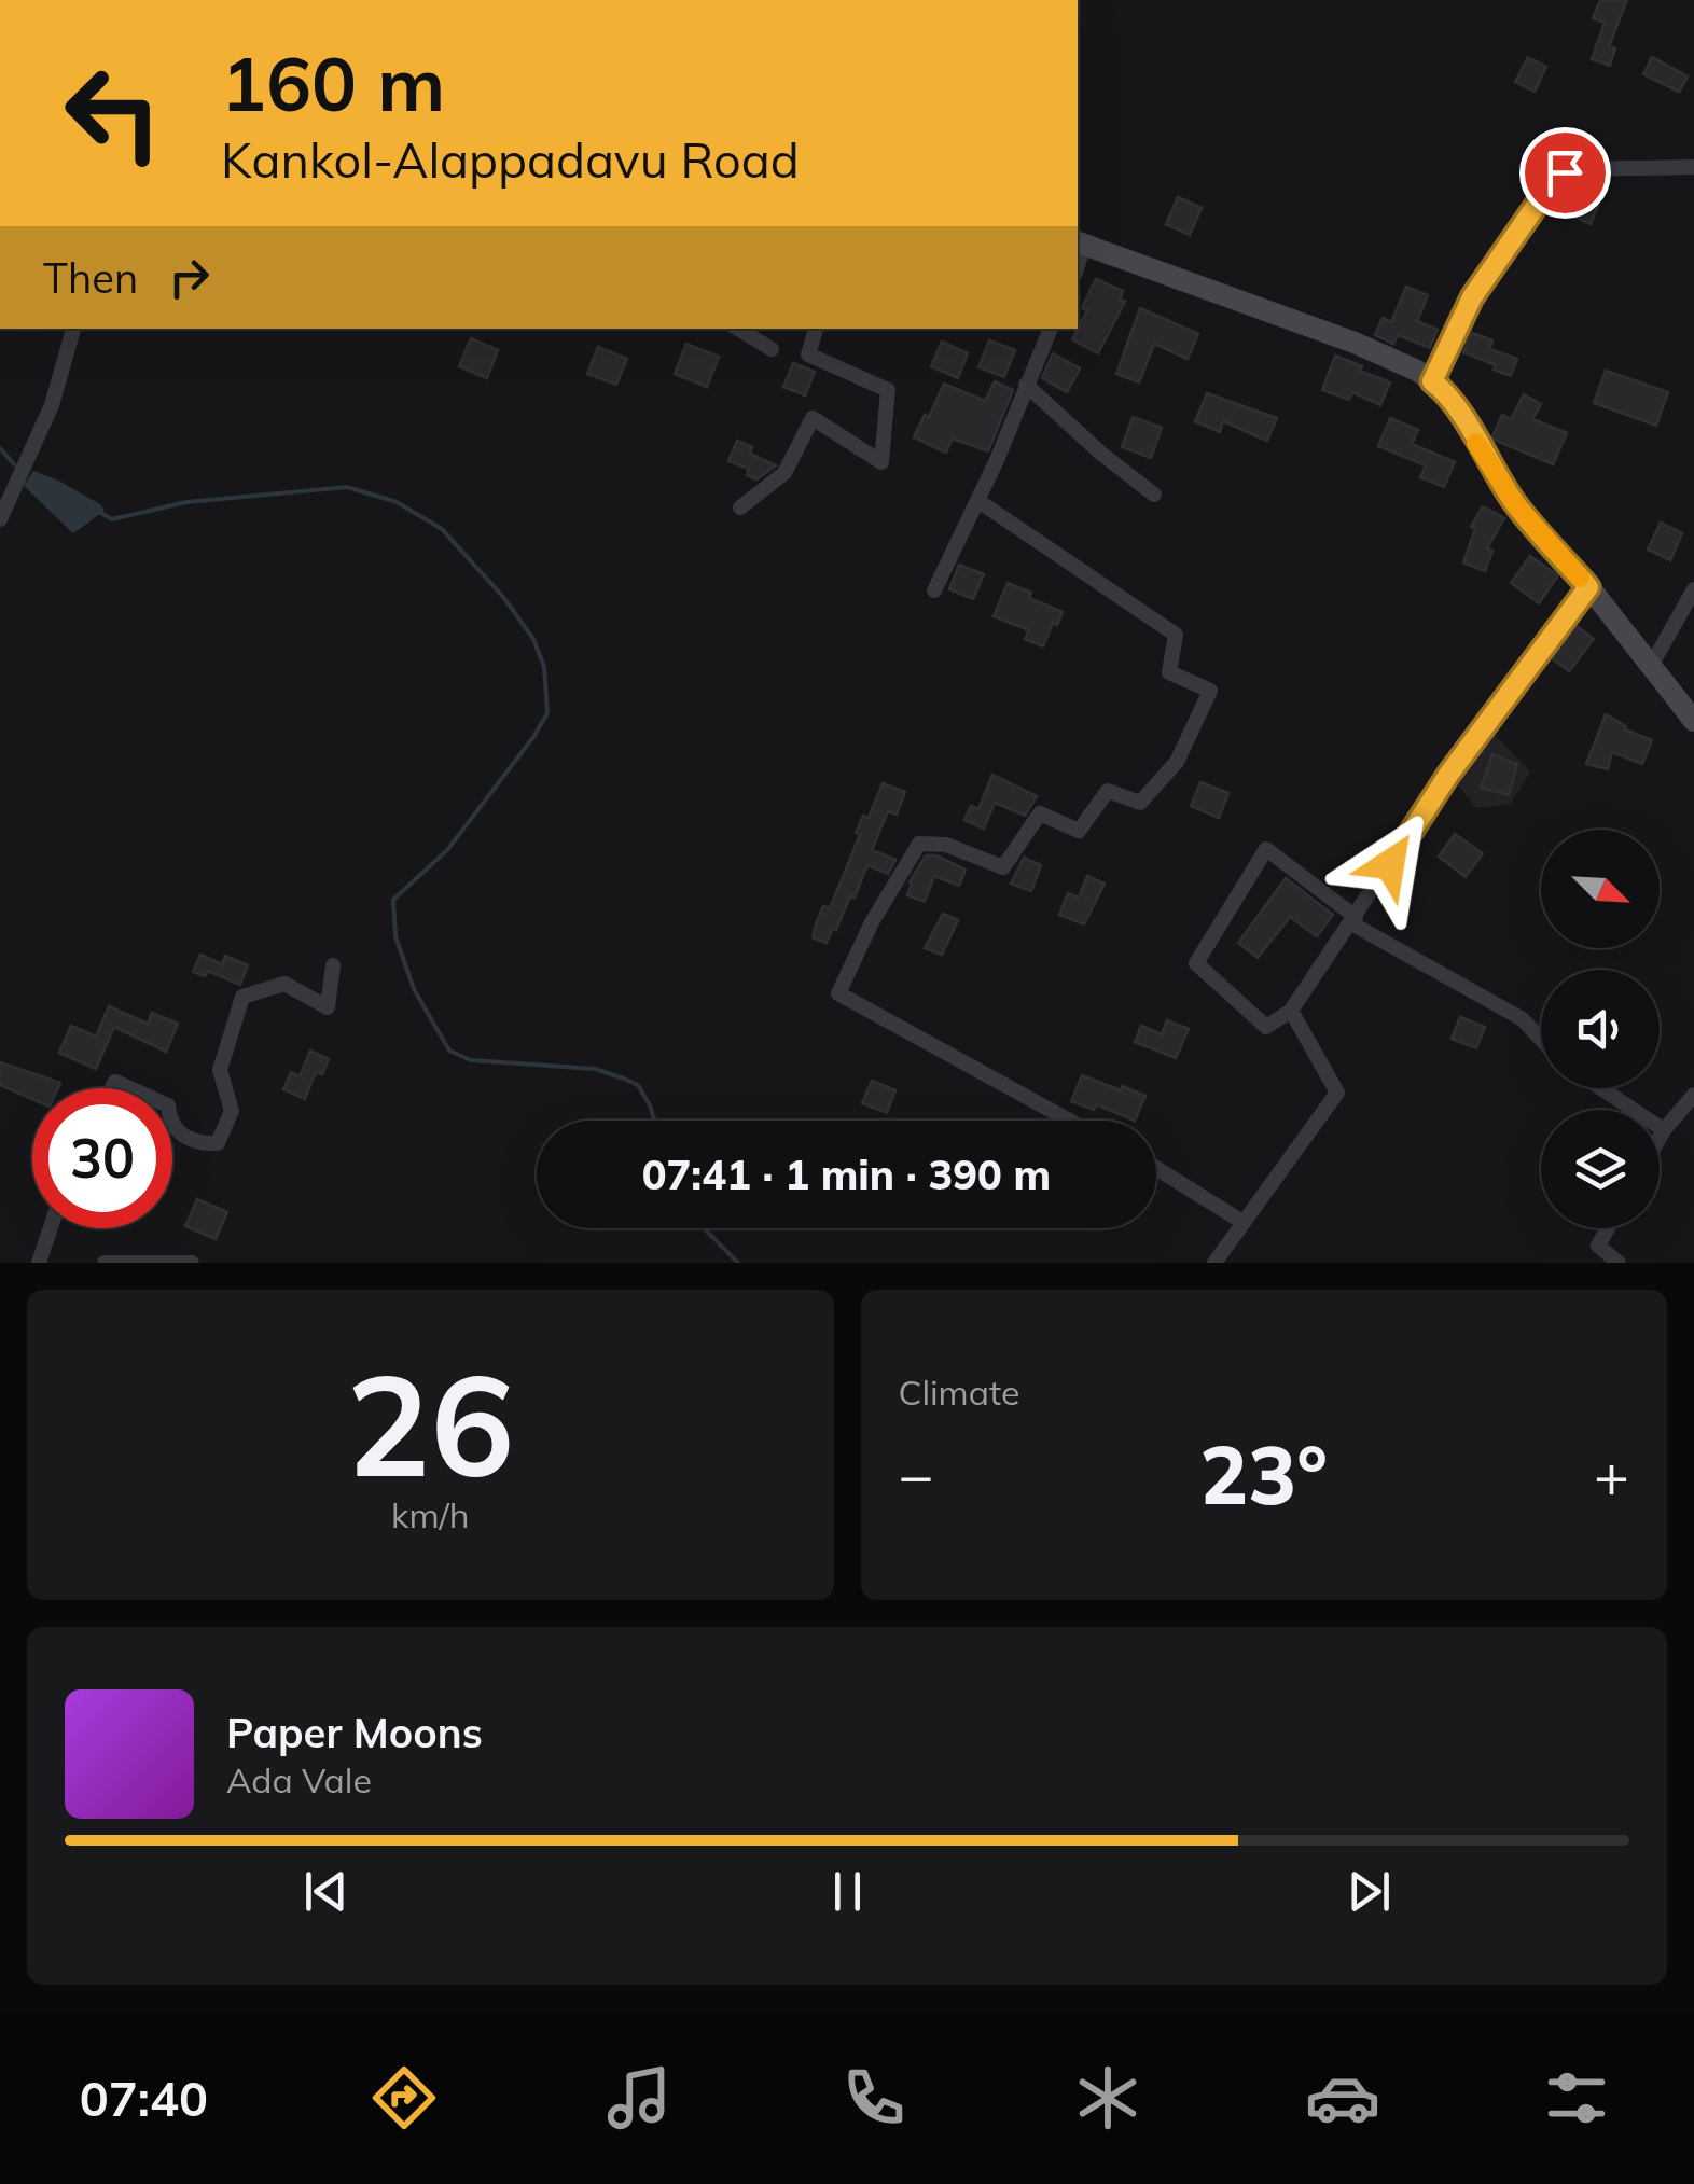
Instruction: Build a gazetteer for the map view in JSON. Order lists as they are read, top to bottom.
{
  "north": "bottom right",
  "page": {
    "turn": ["160 m", "Kankol-Alappadavu Road"],
    "then": "Then",
    "limit": "30",
    "trip": "07:41 · 1 min · 390 m",
    "tile": [
      ["26", "km/h"],
      "Climate"
    ],
    "heat": ["−", "23°", "+"],
    "song": ["Paper Moons", "Ada Vale"],
    "tabs": "07:40"
  }
}
